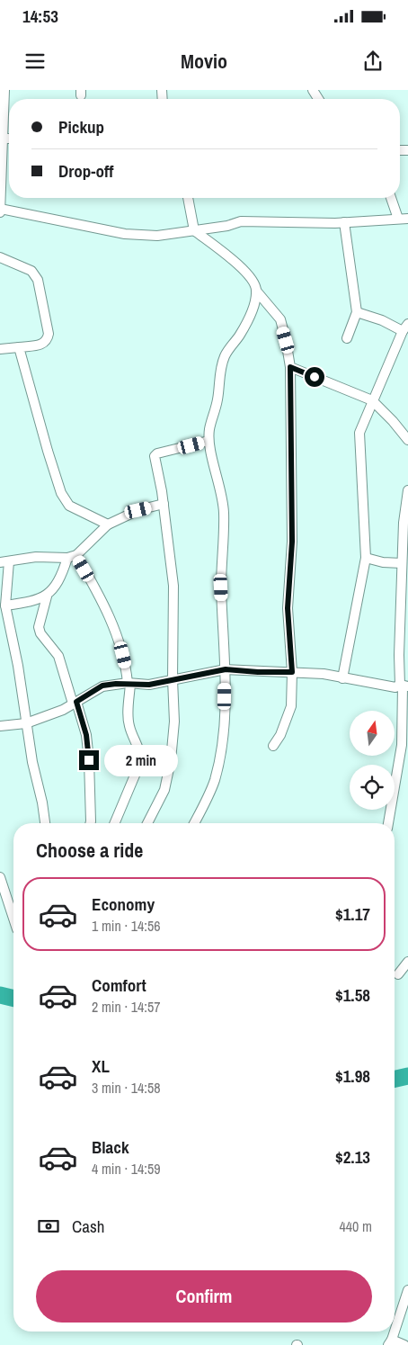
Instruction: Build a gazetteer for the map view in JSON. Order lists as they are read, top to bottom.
{
  "north": "top",
  "page": {
    "status": "14:53",
    "header": "Movio",
    "banner": ["Pickup", "Drop-off"],
    "bubble": "2 min",
    "heading": "Choose a ride",
    "list": [
      {
        "name": "Economy",
        "note": "1 min · 14:56",
        "value": "$1.17"
      },
      {
        "name": "Comfort",
        "note": "2 min · 14:57",
        "value": "$1.58"
      },
      {
        "name": "XL",
        "note": "3 min · 14:58",
        "value": "$1.98"
      },
      {
        "name": "Black",
        "note": "4 min · 14:59",
        "value": "$2.13"
      }
    ],
    "pay": ["Cash", "440 m"],
    "buttons": "Confirm"
  }
}
